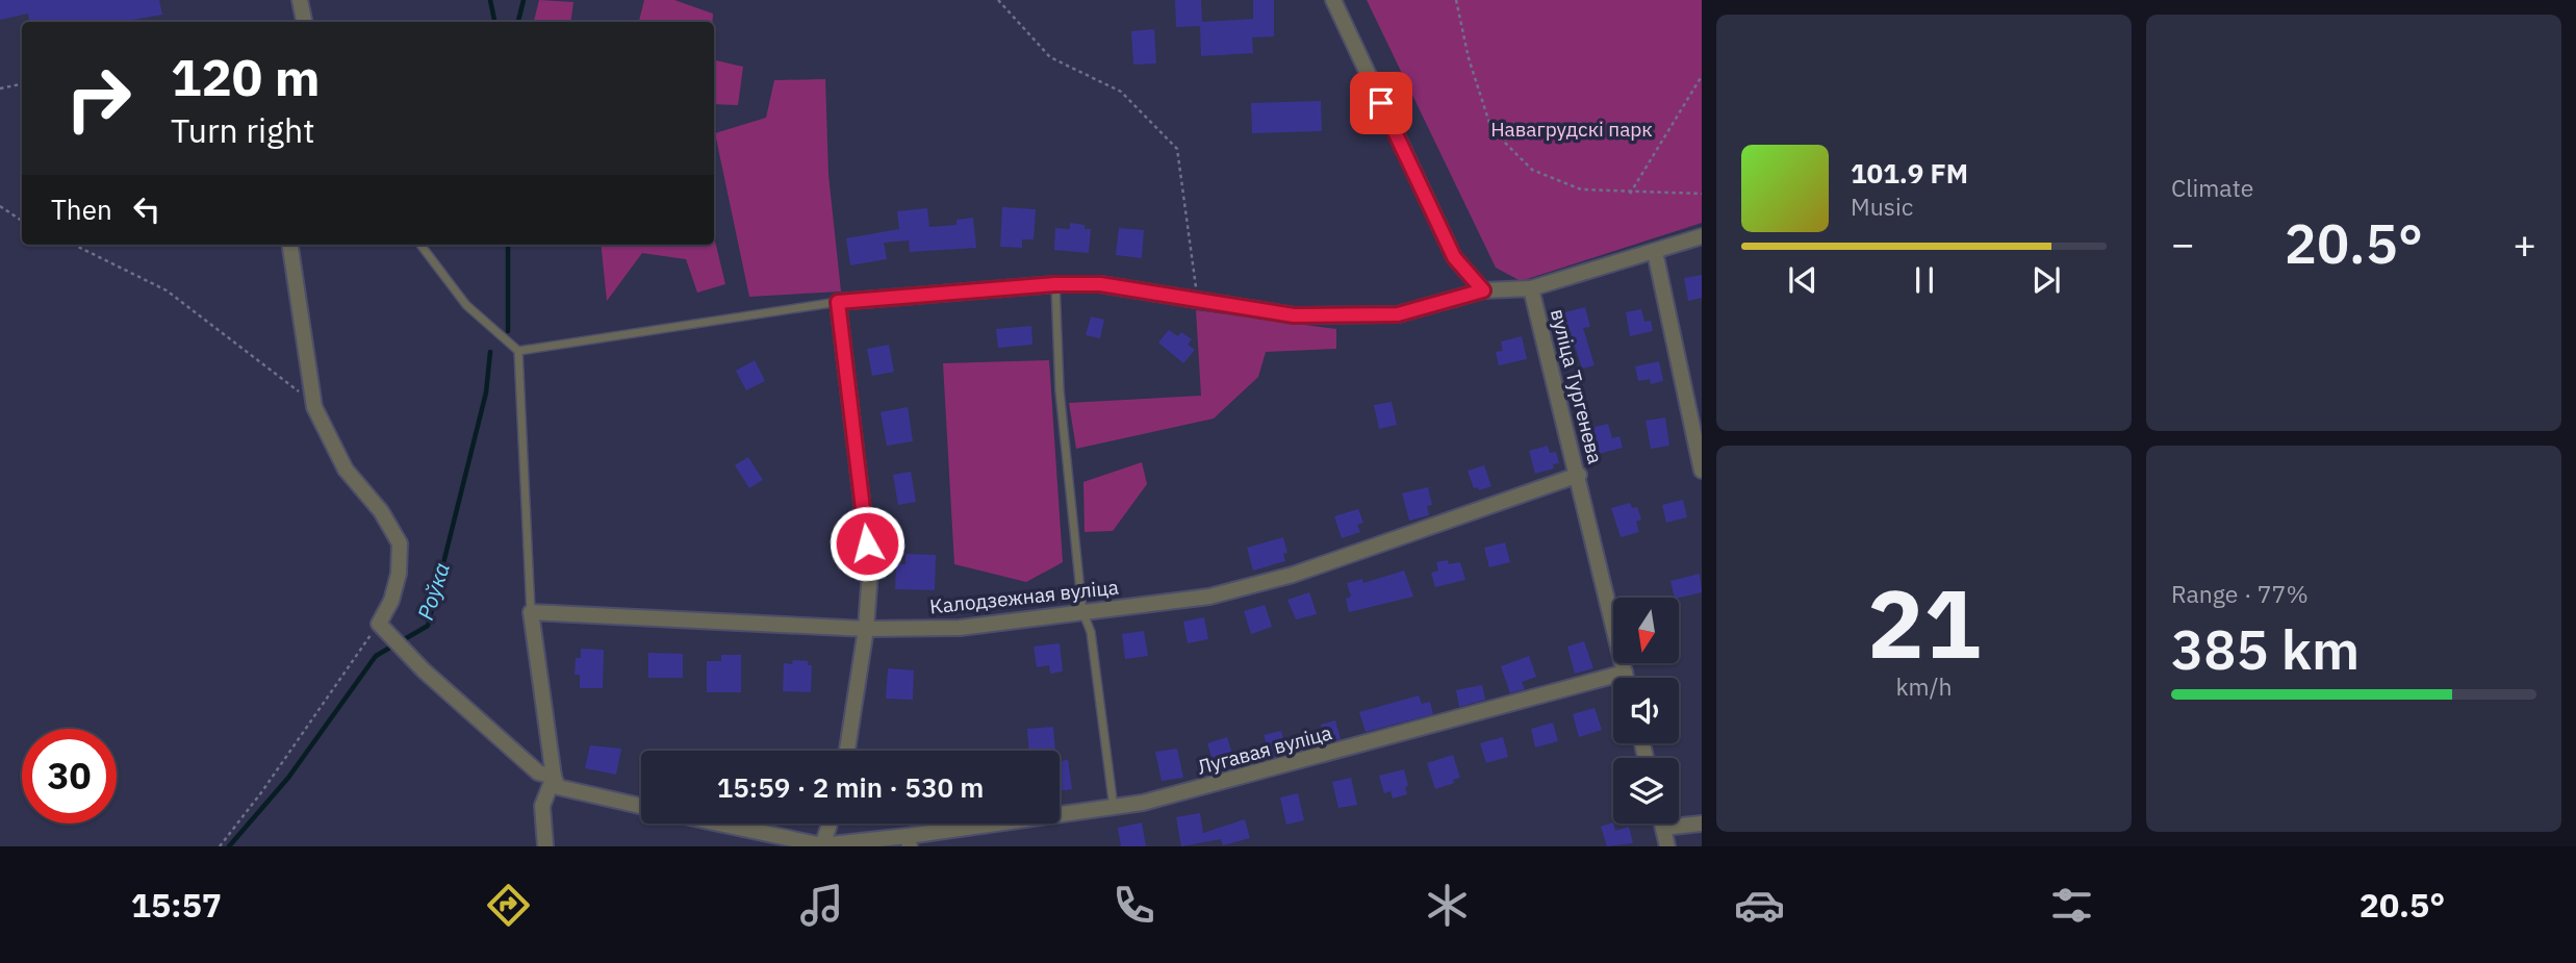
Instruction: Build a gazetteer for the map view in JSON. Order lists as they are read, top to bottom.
{
  "streets": {
    "street": ["вуліца Тургенева", "Калодзежная вуліца", "Лугавая вуліца"]
  },
  "crossings": [
    ["вуліца Тургенева", "Калодзежная вуліца"],
    ["вуліца Тургенева", "Лугавая вуліца"]
  ],
  "water": ["Роўка"],
  "parks": ["Навагрудскі парк"],
  "north": "bottom",
  "page": {
    "tile": [
      "Climate",
      ["21", "km/h"],
      ["Range · 77%", "385 km"]
    ],
    "turn": ["120 m", "Turn right"],
    "song": ["101.9 FM", "Music"],
    "then": "Then",
    "heat": ["−", "20.5°", "+"],
    "limit": "30",
    "trip": "15:59 · 2 min · 530 m",
    "tabs": ["15:57", "20.5°"]
  }
}
